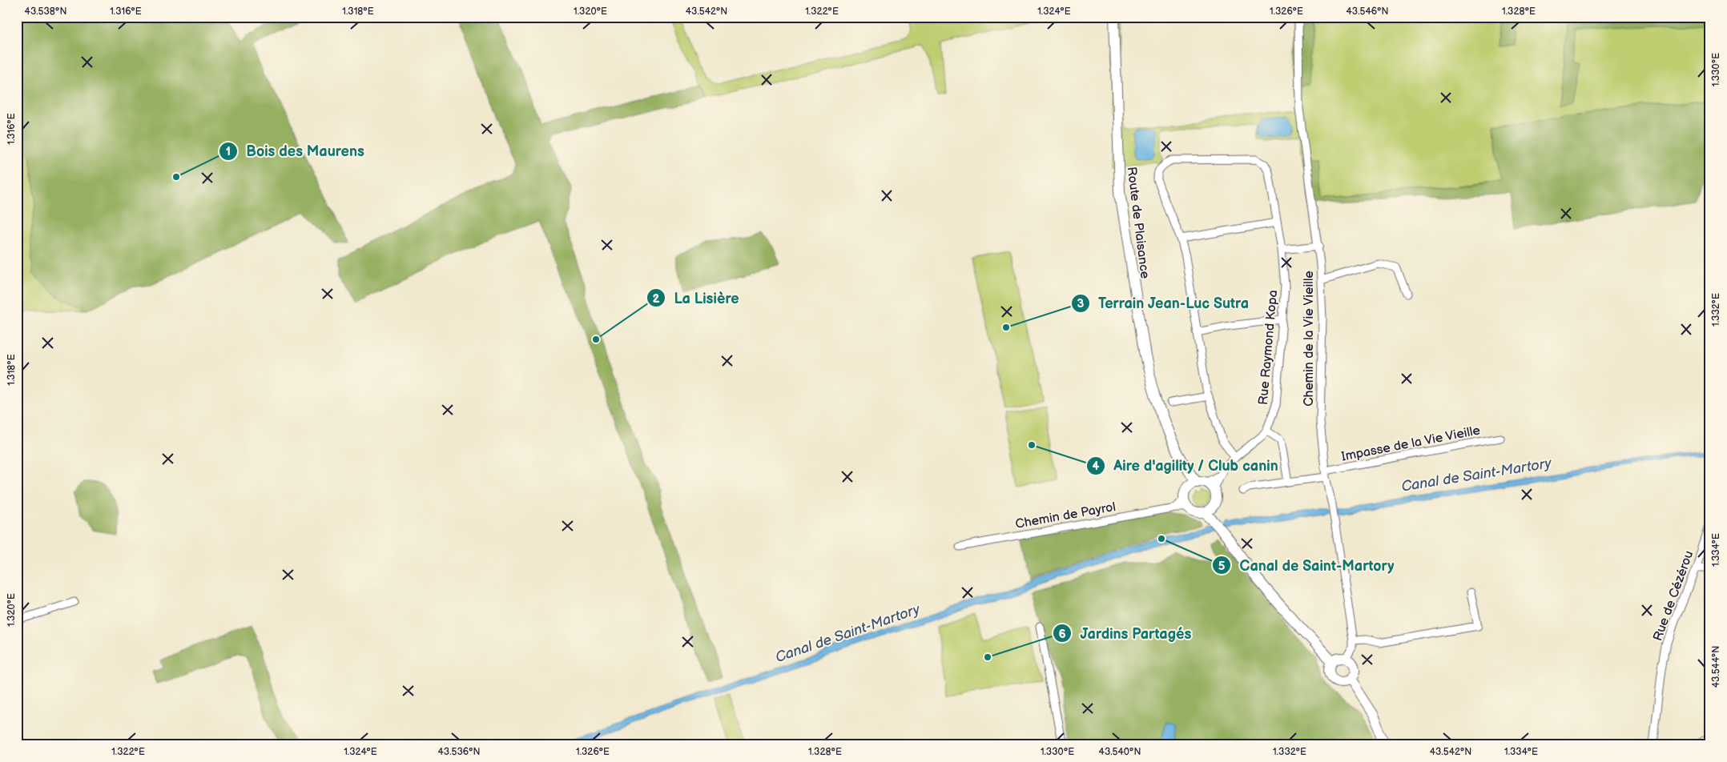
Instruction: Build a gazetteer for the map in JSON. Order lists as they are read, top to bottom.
{
  "streets": {
    "main road": ["Route de Plaisance"],
    "street": [
      "Chemin de la Vie Vieille",
      "Rue Raymond Kopa",
      "Impasse de la Vie Vieille",
      "Chemin de Payrol",
      "Rue de Cézérou"
    ]
  },
  "crossings": [
    ["Route de Plaisance", "Rue Raymond Kopa"],
    ["Route de Plaisance", "Chemin de Payrol"],
    ["Chemin de la Vie Vieille", "Impasse de la Vie Vieille"],
    ["Rue Raymond Kopa", "Chemin de Payrol"]
  ],
  "water": ["Canal de Saint-Martory"],
  "places": [
    "Bois des Maurens",
    "Terrain Jean-Luc Sutra",
    "La Lisière",
    "Aire d'agility / Club canin",
    "Canal de Saint-Martory",
    "Jardins Partagés"
  ],
  "coordinates": [
    "43.538°N",
    "1.316°E",
    "1.318°E",
    "1.320°E",
    "43.542°N",
    "1.322°E",
    "1.324°E",
    "1.326°E",
    "43.546°N",
    "1.328°E",
    "1.330°E",
    "1.332°E",
    "1.334°E",
    "43.544°N",
    "43.536°N",
    "43.540°N"
  ]
}
